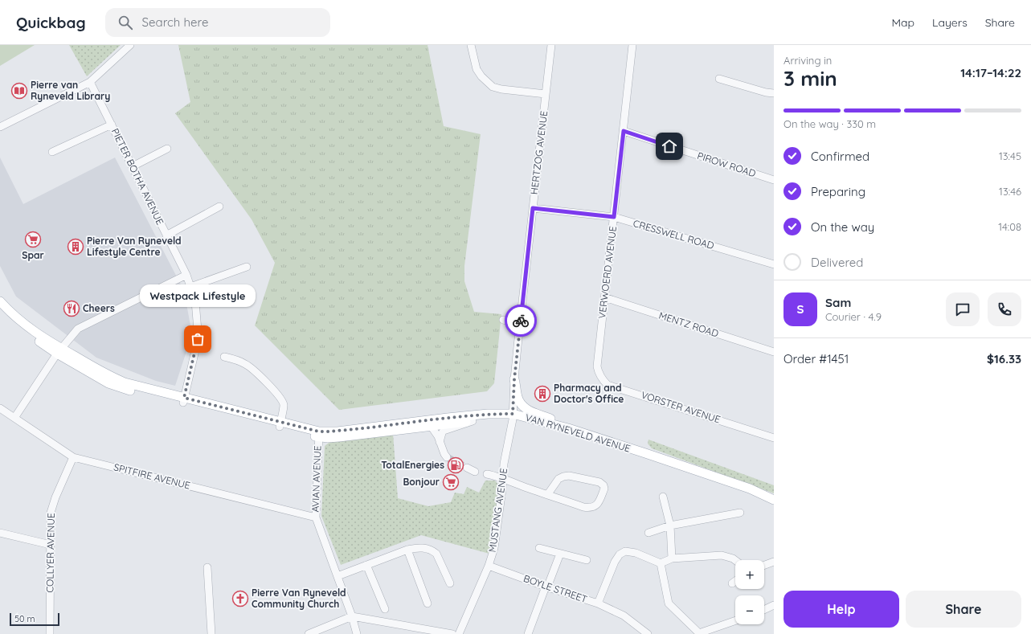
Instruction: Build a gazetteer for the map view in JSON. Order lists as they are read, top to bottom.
{
  "streets": {
    "main road": ["VAN RYNEVELD AVENUE"],
    "street": [
      "HERTZOG AVENUE",
      "PIROW ROAD",
      "PIETER BOTHA AVENUE",
      "CRESSWELL ROAD",
      "VERWOERD AVENUE",
      "MENTZ ROAD",
      "VORSTER AVENUE",
      "SPITFIRE AVENUE",
      "AVIAN AVENUE",
      "MUSTANG AVENUE",
      "COLLYER AVENUE",
      "BOYLE STREET"
    ]
  },
  "crossings": [
    ["HERTZOG AVENUE", "CRESSWELL ROAD"],
    ["HERTZOG AVENUE", "VAN RYNEVELD AVENUE"],
    ["HERTZOG AVENUE", "MUSTANG AVENUE"],
    ["PIROW ROAD", "VERWOERD AVENUE"],
    ["PIETER BOTHA AVENUE", "VAN RYNEVELD AVENUE"],
    ["CRESSWELL ROAD", "VERWOERD AVENUE"],
    ["VERWOERD AVENUE", "MENTZ ROAD"],
    ["VERWOERD AVENUE", "VORSTER AVENUE"],
    ["VAN RYNEVELD AVENUE", "AVIAN AVENUE"],
    ["VAN RYNEVELD AVENUE", "MUSTANG AVENUE"],
    ["SPITFIRE AVENUE", "AVIAN AVENUE"],
    ["SPITFIRE AVENUE", "COLLYER AVENUE"],
    ["MUSTANG AVENUE", "BOYLE STREET"]
  ],
  "places": {
    "library": ["Pierre van Ryneveld Library"],
    "supermarket": ["Spar", "Bonjour"],
    "building": ["Pierre Van Ryneveld Lifestyle Centre", "Pharmacy and Doctor's Office"],
    "restaurant": ["Cheers"],
    "other": ["Westpack Lifestyle"],
    "fuel station": ["TotalEnergies"],
    "church": ["Pierre Van Ryneveld Community Church"]
  },
  "scale_bar": "50 m",
  "page": {
    "header": "Quickbag",
    "search": "Search here",
    "nav": ["Map", "Layers", "Share"],
    "heading": ["3 min", "Arriving in", "14:17–14:22"],
    "panel": [
      "Sam",
      "Courier · 4.9",
      "Order #1451",
      "$16.33"
    ],
    "bar": "On the way · 330 m",
    "list": [
      ["Confirmed", "13:45"],
      ["Preparing", "13:46"],
      ["On the way", "14:08"],
      "Delivered"
    ],
    "bubble": "Westpack Lifestyle",
    "round": "S",
    "map_buttons": ["+", "−"],
    "buttons": ["Help", "Share"],
    "scale": "50 m"
  }
}
